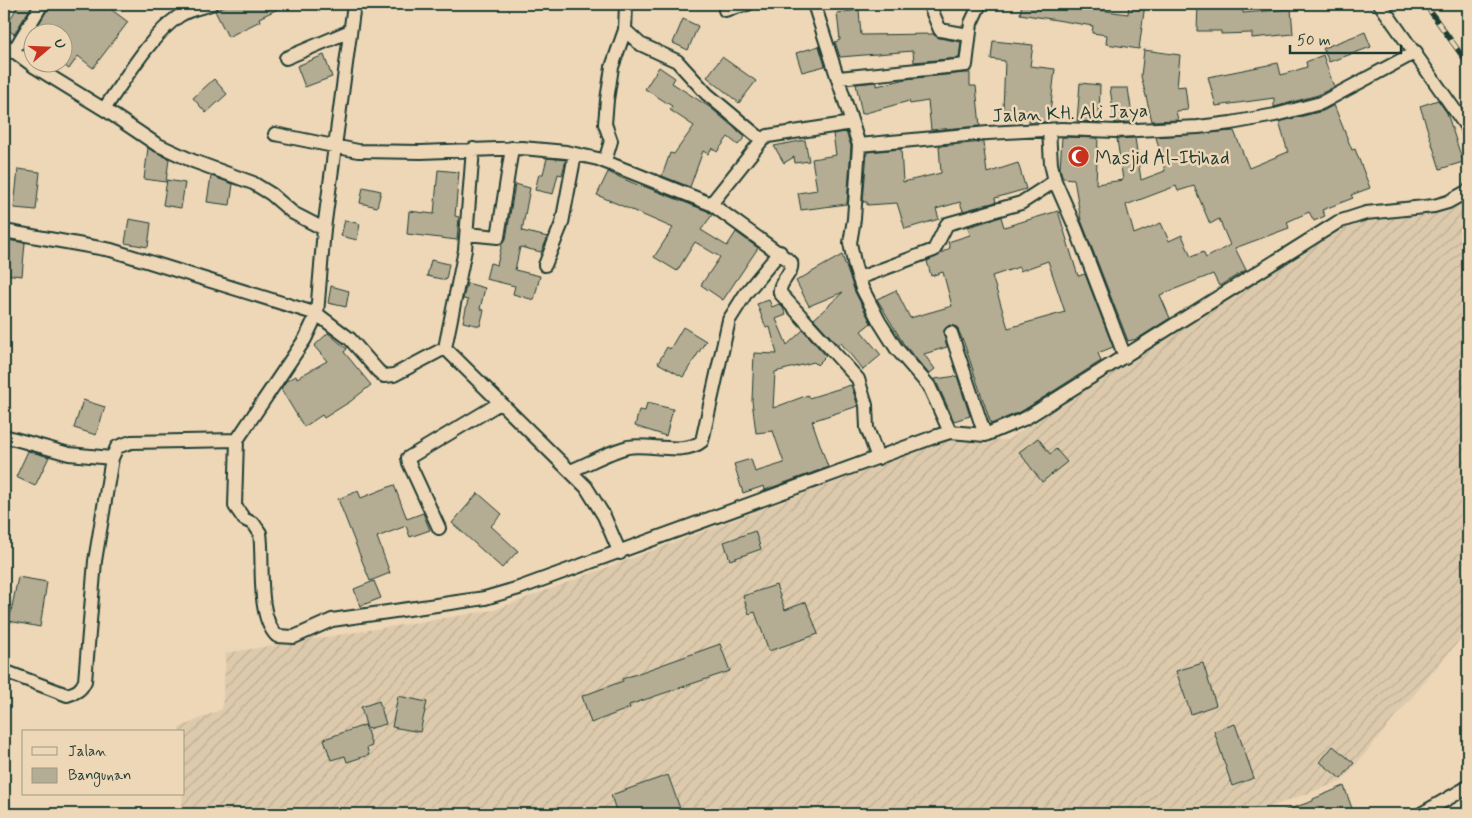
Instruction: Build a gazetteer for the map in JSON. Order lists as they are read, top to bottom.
{
  "streets": {
    "street": ["Jalan KH. Ali Jaya"]
  },
  "places": {
    "mosque": ["Masjid Al-Itihad"]
  },
  "legend": ["Jalan", "Bangunan"],
  "scale_bar": "50 m",
  "north": "right"
}
